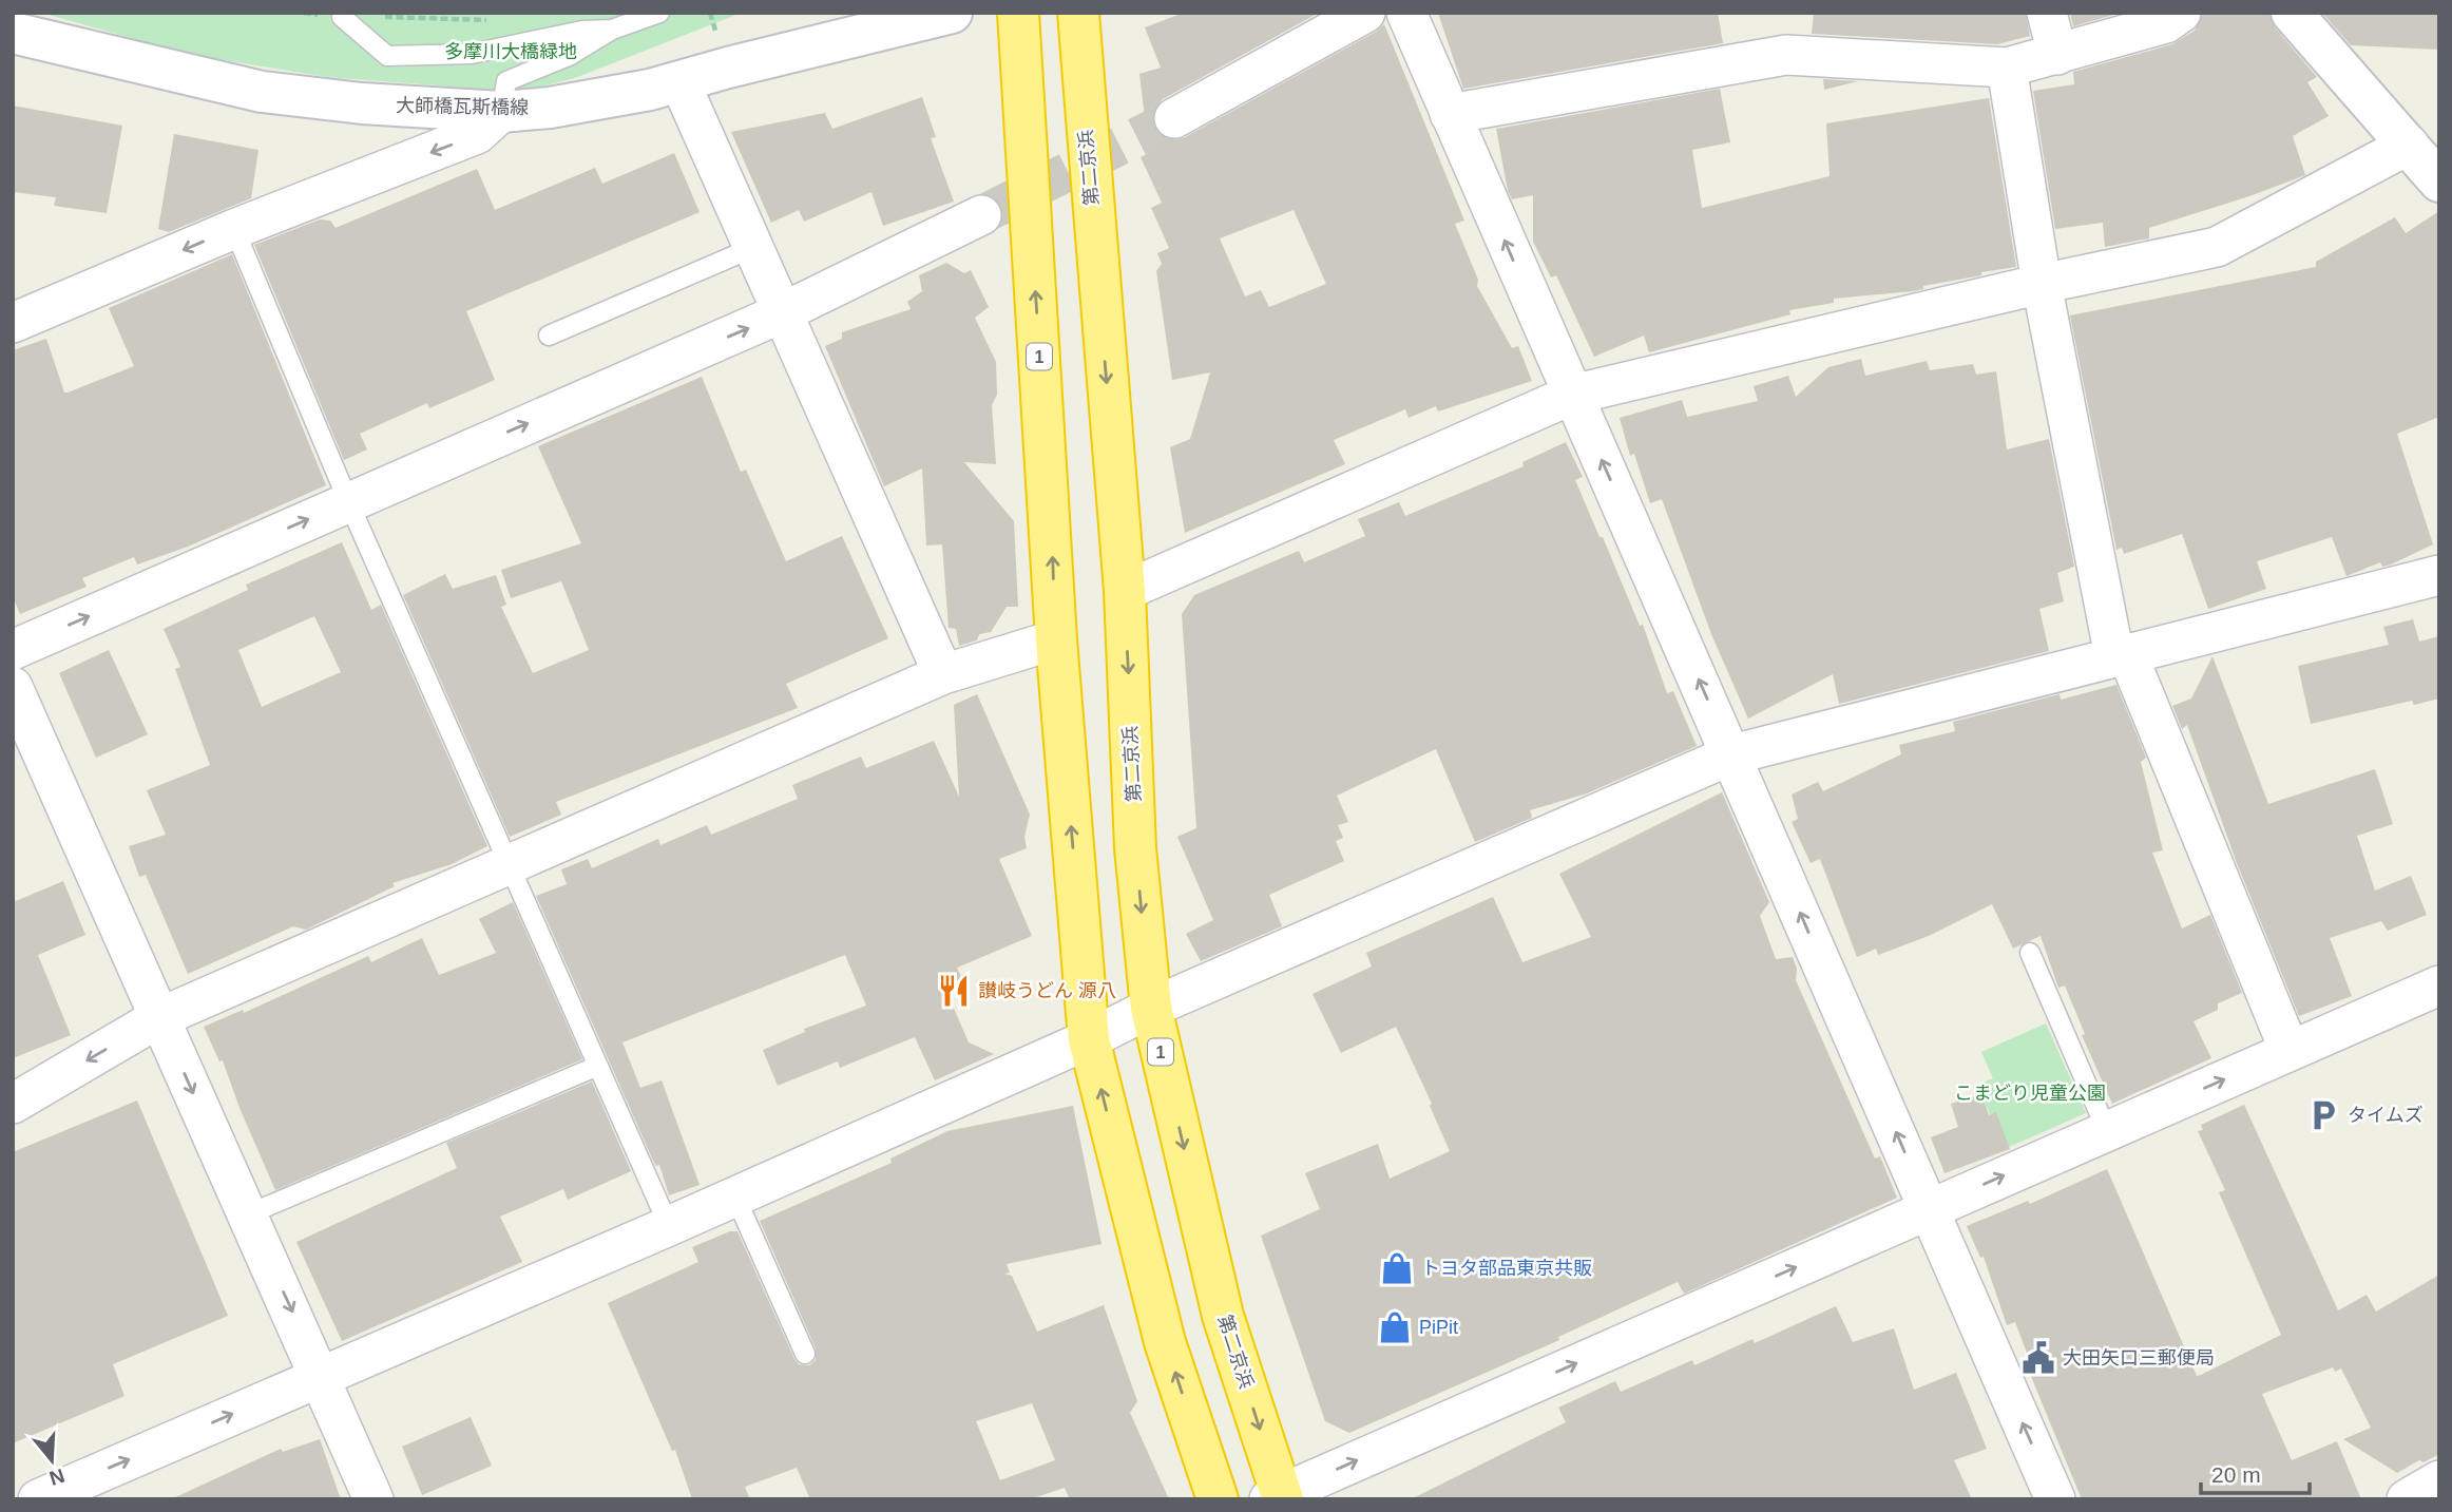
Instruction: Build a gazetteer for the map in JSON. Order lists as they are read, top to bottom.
{
  "streets": {
    "highway": ["第二京浜", "1"],
    "street": ["大師橋瓦斯橋線"]
  },
  "parks": ["多摩川大橋緑地", "こまどり児童公園"],
  "places": {
    "restaurant": ["讃岐うどん 源八"],
    "parking": ["タイムズ"],
    "shop": ["トヨタ部品東京共販", "PiPit"],
    "public building": ["大田矢口三郵便局"]
  },
  "scale_bar": "20 m",
  "north": "bottom"
}
